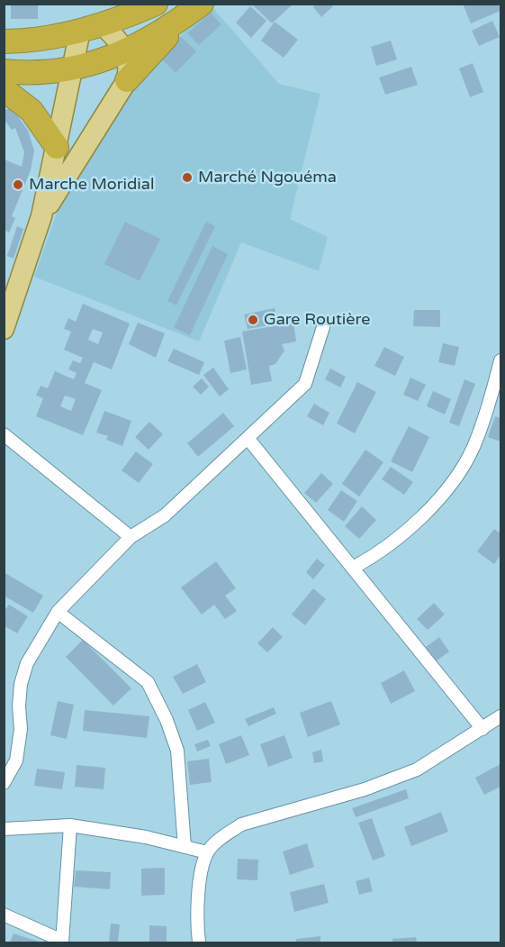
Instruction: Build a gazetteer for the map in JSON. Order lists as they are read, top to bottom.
{
  "places": ["Marché Ngouéma", "Marche Moridial", "Gare Routière"]
}
